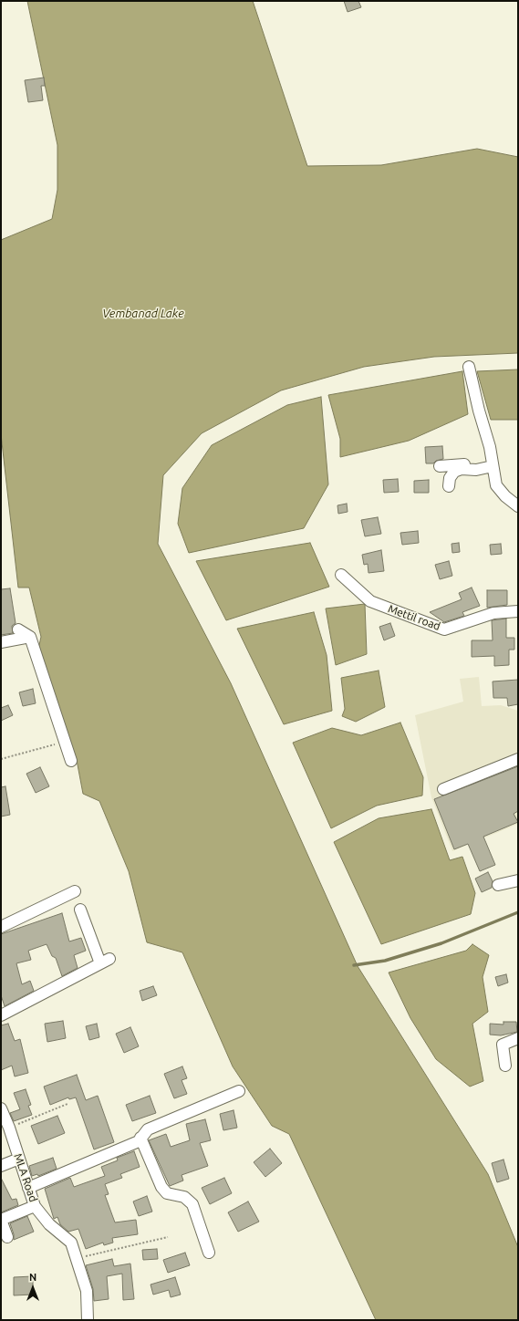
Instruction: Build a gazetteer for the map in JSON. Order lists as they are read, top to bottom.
{
  "streets": {
    "street": ["Mettil road", "MLA Road"]
  },
  "water": ["Vembanad Lake"],
  "north": "top"
}
